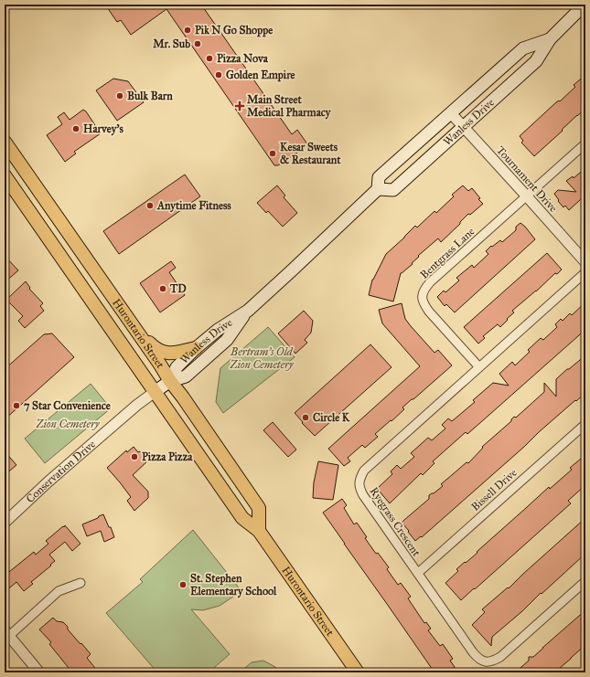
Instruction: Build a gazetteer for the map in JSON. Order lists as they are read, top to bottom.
{
  "streets": {
    "main road": ["Wanless Drive", "Hurontario Street", "Conservation Drive"],
    "street": [
      "Tournament Drive",
      "Bentgrass Lane",
      "Bissell Drive",
      "Ryegrass Crescent"
    ]
  },
  "crossings": [
    ["Wanless Drive", "Tournament Drive"],
    ["Wanless Drive", "Hurontario Street"],
    ["Wanless Drive", "Conservation Drive"],
    ["Tournament Drive", "Bentgrass Lane"],
    ["Bentgrass Lane", "Ryegrass Crescent"],
    ["Hurontario Street", "Conservation Drive"],
    ["Bissell Drive", "Ryegrass Crescent"]
  ],
  "parks": ["Bertram's Old Zion Cemetery", "Zion Cemetery"],
  "places": {
    "other": [
      "Pik N Go Shoppe",
      "Mr. Sub",
      "Pizza Nova",
      "Golden Empire",
      "Bulk Barn",
      "Harvey's",
      "Kesar Sweets & Restaurant",
      "Anytime Fitness",
      "TD",
      "7 Star Convenience",
      "Circle K",
      "Pizza Pizza",
      "St. Stephen Elementary School"
    ],
    "health": ["Main Street Medical Pharmacy"]
  }
}
